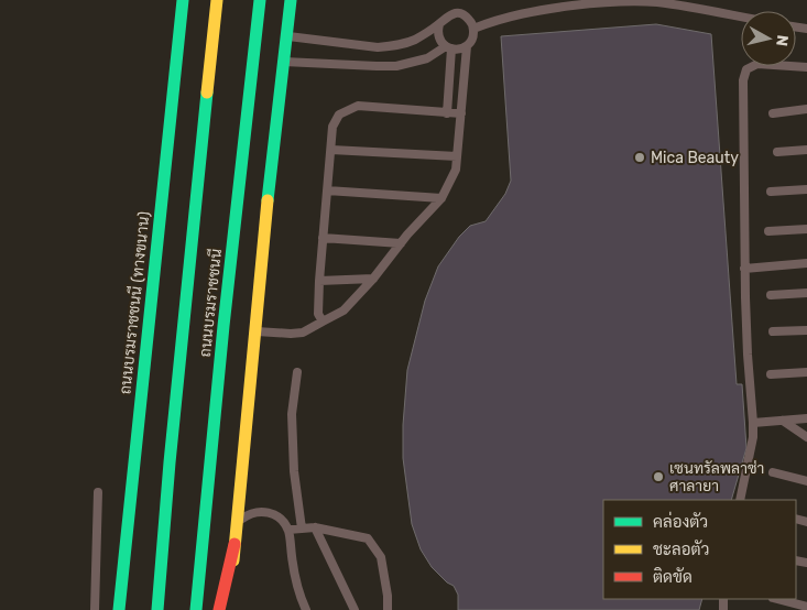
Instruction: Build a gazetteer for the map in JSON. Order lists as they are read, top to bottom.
{
  "streets": {
    "main road": ["ถนนบรมราชชนนี (ทางขนาน)", "ถนนบรมราชชนนี"]
  },
  "places": ["Mica Beauty", "เซนทรัลพลาซ่า ศาลายา"],
  "legend": ["คล่องตัว", "ชะลอตัว", "ติดขัด"],
  "north": "right"
}
